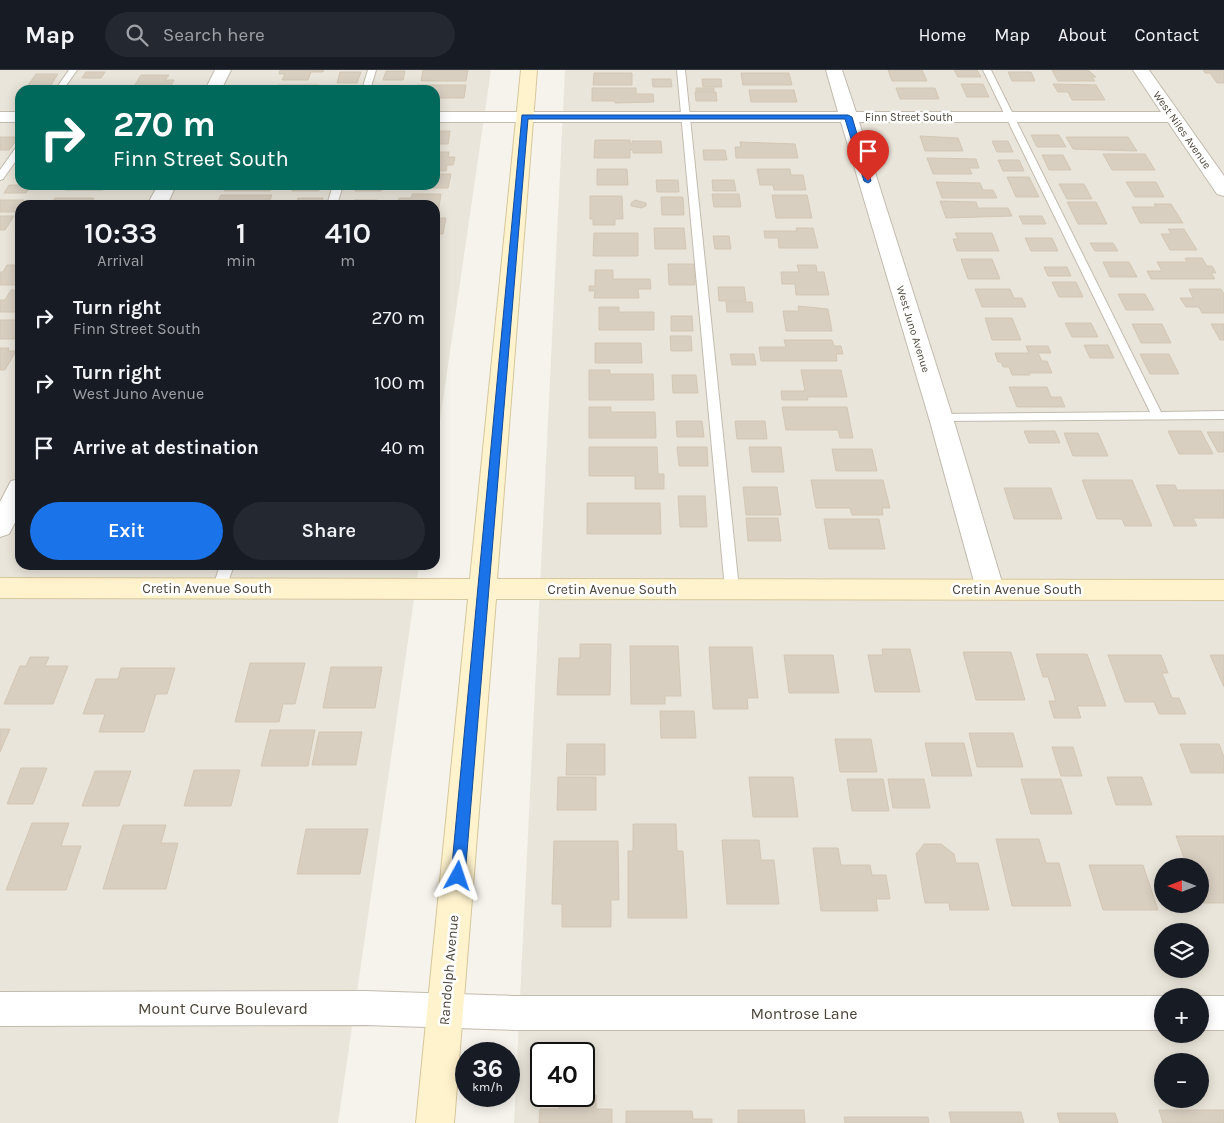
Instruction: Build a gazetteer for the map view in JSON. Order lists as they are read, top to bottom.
{
  "streets": {
    "main road": ["Cretin Avenue South", "Randolph Avenue"],
    "street": [
      "Finn Street South",
      "West Niles Avenue",
      "West Juno Avenue",
      "Mount Curve Boulevard",
      "Montrose Lane"
    ]
  },
  "crossings": [
    ["Finn Street South", "West Niles Avenue"],
    ["Finn Street South", "West Juno Avenue"],
    ["Finn Street South", "Randolph Avenue"],
    ["West Juno Avenue", "Cretin Avenue South"],
    ["Cretin Avenue South", "Randolph Avenue"],
    ["Randolph Avenue", "Mount Curve Boulevard"],
    ["Randolph Avenue", "Montrose Lane"],
    ["Mount Curve Boulevard", "Montrose Lane"]
  ],
  "north": "left",
  "page": {
    "header": "Map",
    "search": "Search here",
    "nav": [
      "Home",
      "Map",
      "About",
      "Contact"
    ],
    "turn": ["270 m", "Finn Street South"],
    "eta": [
      "10:33",
      "Arrival",
      "1",
      "min",
      "410",
      "m"
    ],
    "list": [
      {
        "name": "Turn right",
        "note": "Finn Street South",
        "value": "270 m"
      },
      {
        "name": "Turn right",
        "note": "West Juno Avenue",
        "value": "100 m"
      },
      {
        "name": "Arrive at destination",
        "value": "40 m"
      }
    ],
    "buttons": ["Exit", "Share"],
    "map_buttons": ["+", "−"],
    "speed": "36 km/h",
    "limit": "40"
  }
}
